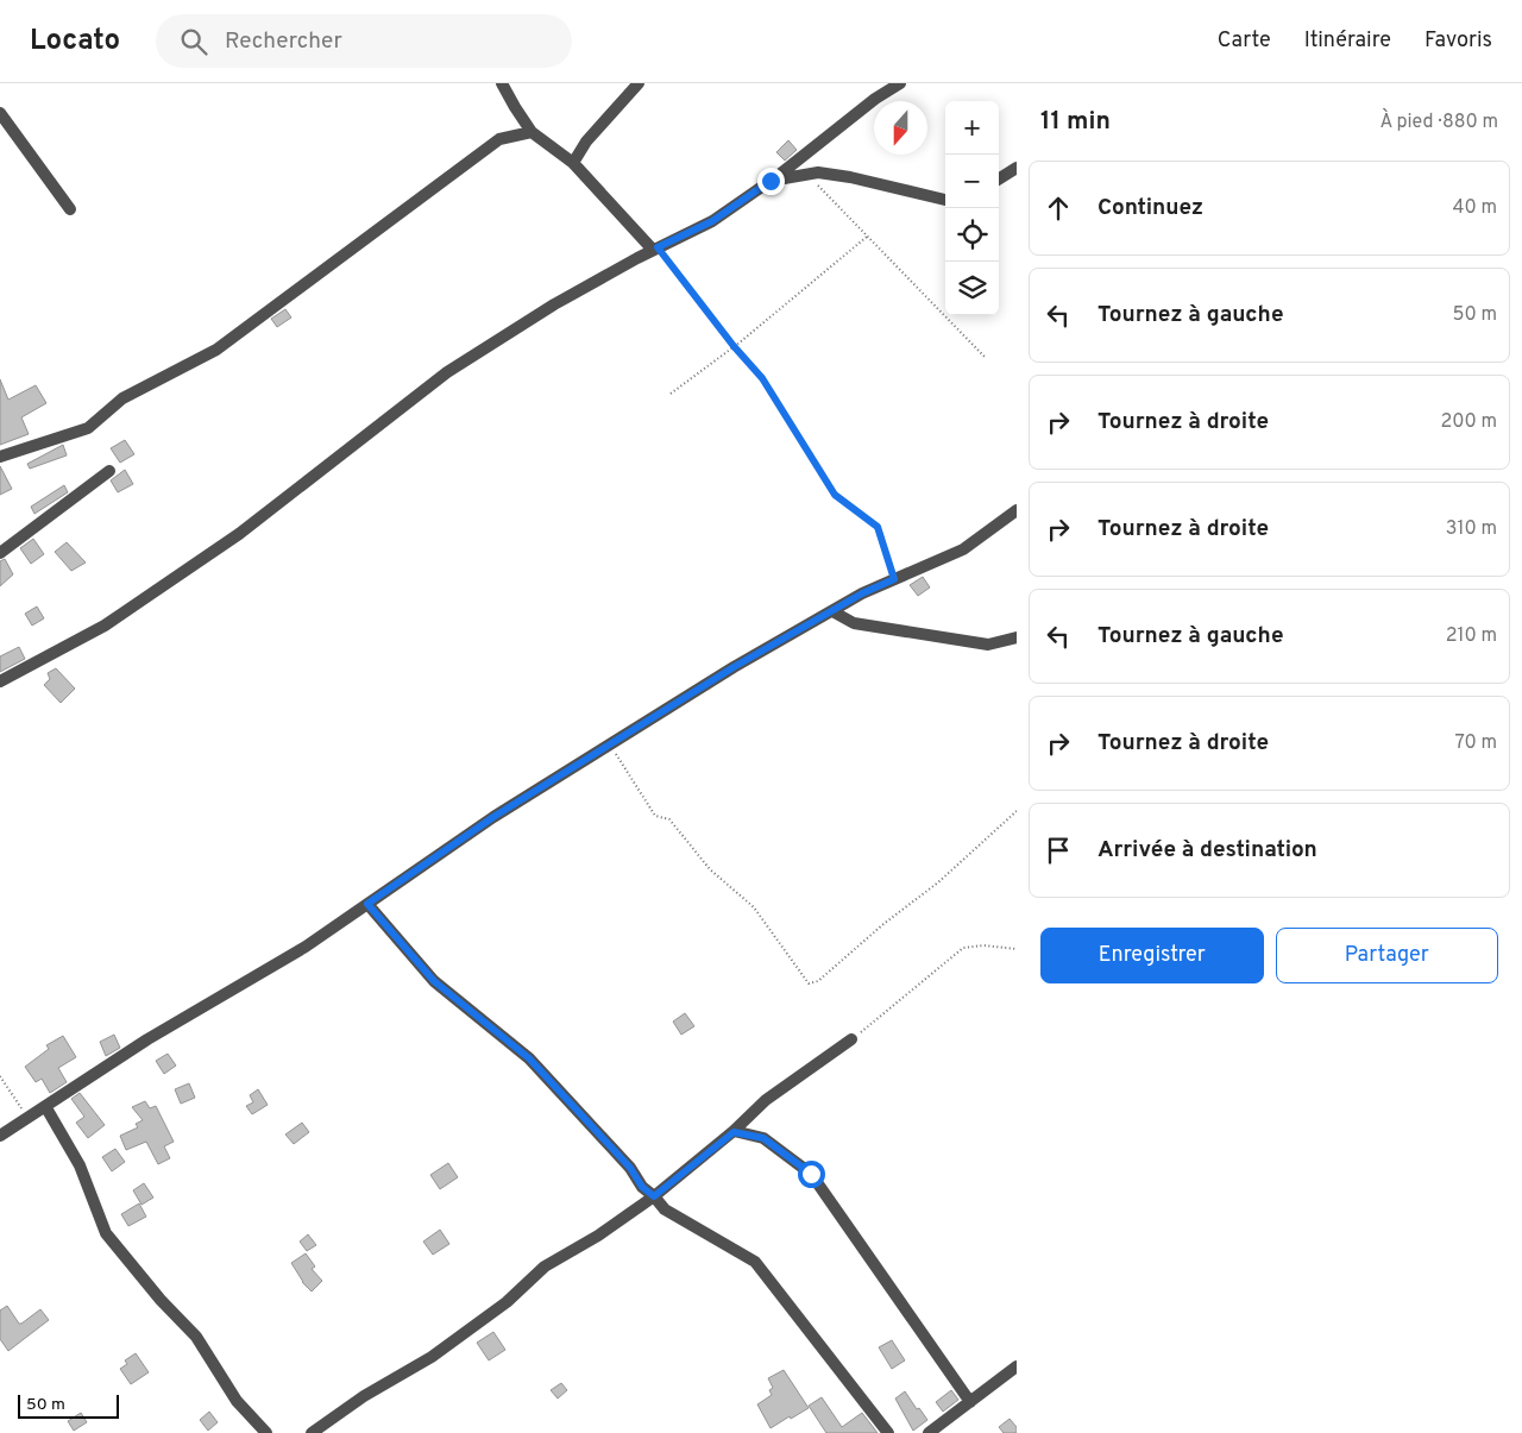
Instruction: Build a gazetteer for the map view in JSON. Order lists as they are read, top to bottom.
{
  "scale_bar": "50 m",
  "north": "bottom",
  "page": {
    "header": "Locato",
    "search": "Rechercher",
    "nav": ["Carte", "Itinéraire", "Favoris"],
    "heading": ["11 min", "À pied · 880 m"],
    "map_buttons": ["+", "−"],
    "list": [
      ["Continuez", "40 m"],
      ["Tournez à gauche", "50 m"],
      ["Tournez à droite", "200 m"],
      ["Tournez à droite", "310 m"],
      ["Tournez à gauche", "210 m"],
      ["Tournez à droite", "70 m"],
      "Arrivée à destination"
    ],
    "buttons": ["Enregistrer", "Partager"],
    "scale": "50 m"
  }
}
